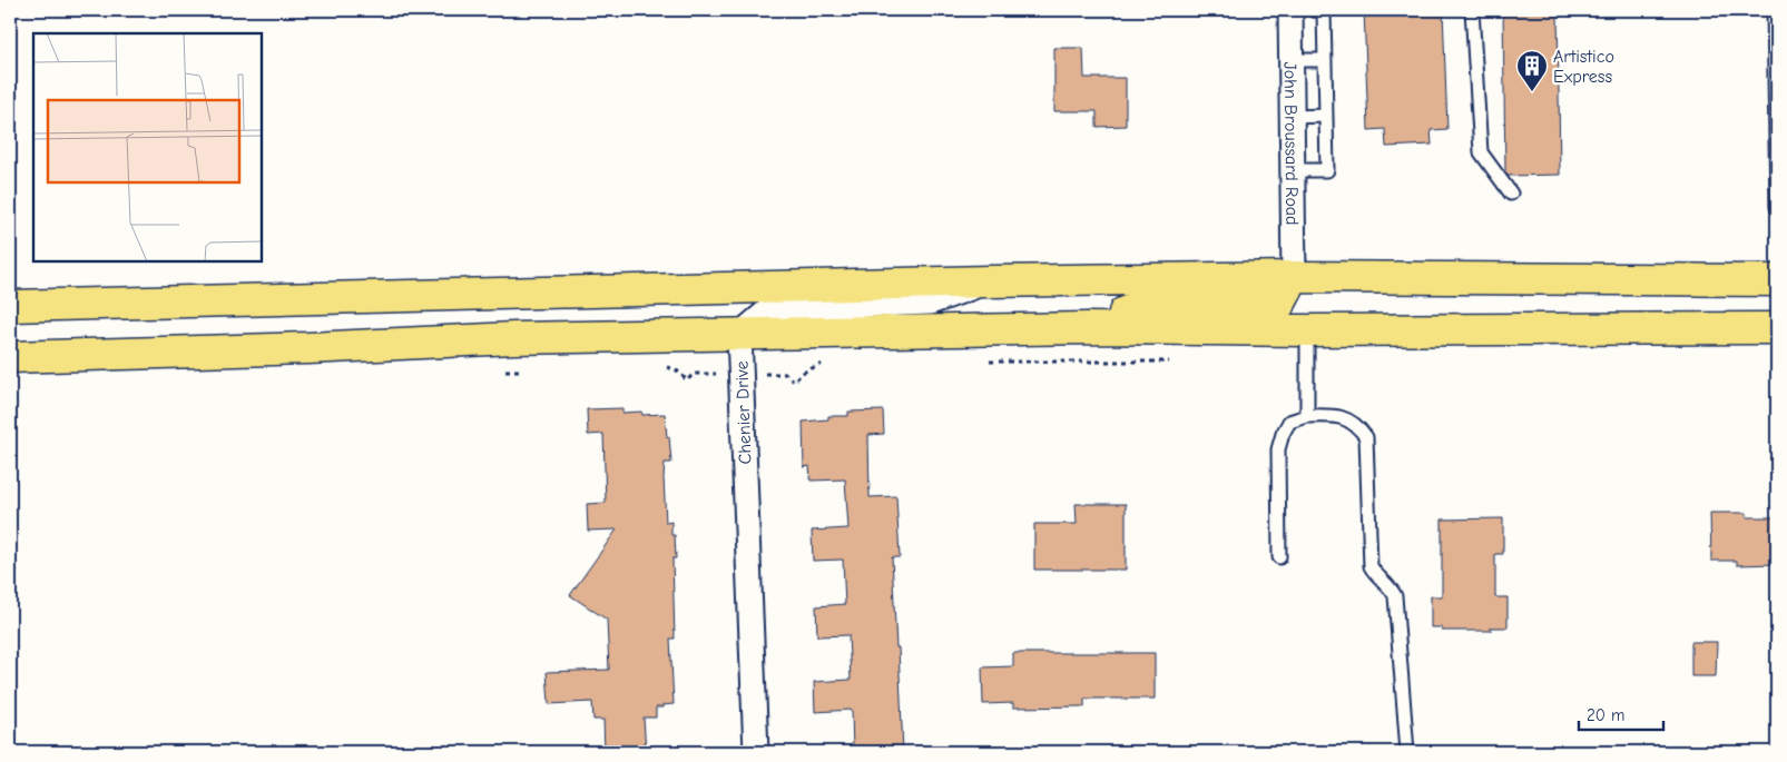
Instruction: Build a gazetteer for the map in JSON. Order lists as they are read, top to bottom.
{
  "streets": {
    "street": ["John Broussard Road", "Chenier Drive"]
  },
  "places": {
    "building": ["Artistico Express"]
  },
  "scale_bar": "20 m"
}
